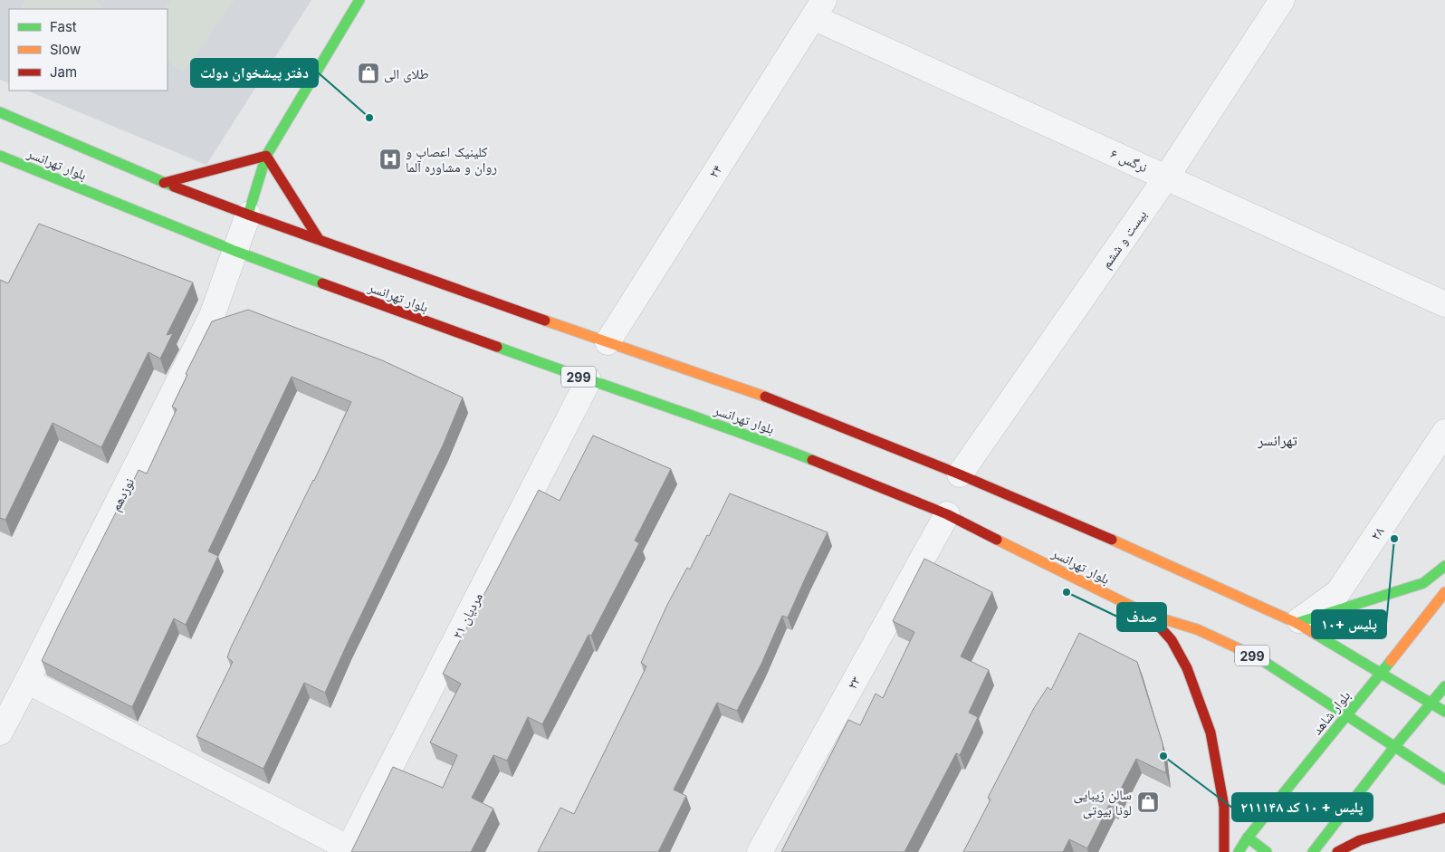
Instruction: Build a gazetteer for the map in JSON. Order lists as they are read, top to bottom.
{
  "streets": {
    "main road": ["بلوار تهرانسر", "299", "بلوار شاهد"],
    "street": [
      "نرگس ۶",
      "۲۴",
      "بیست و ششم",
      "نوزدهم",
      "۲۸",
      "۲۱ مردیان",
      "۲۳"
    ]
  },
  "crossings": [
    ["نرگس ۶", "۲۴"],
    ["نرگس ۶", "بیست و ششم"],
    ["بلوار تهرانسر", "۲۴"],
    ["بلوار تهرانسر", "بیست و ششم"],
    ["بلوار تهرانسر", "نوزدهم"],
    ["بلوار تهرانسر", "۲۸"],
    ["بلوار تهرانسر", "۲۱ مردیان"],
    ["بلوار تهرانسر", "۲۳"],
    ["بلوار تهرانسر", "بلوار شاهد"]
  ],
  "districts": ["تهرانسر"],
  "places": {
    "shop": ["طلای الی", "سالن زیبایی لونا بیوتی"],
    "other": [
      "دفتر پیشخوان دولت",
      "پلیس +۱۰",
      "صدف",
      "پلیس + ۱۰ کد ۲۱۱۱۴۸"
    ],
    "hospital": ["کلینیک اعصاب و روان و مشاوره آلما"]
  },
  "legend": ["Fast", "Slow", "Jam"]
}
